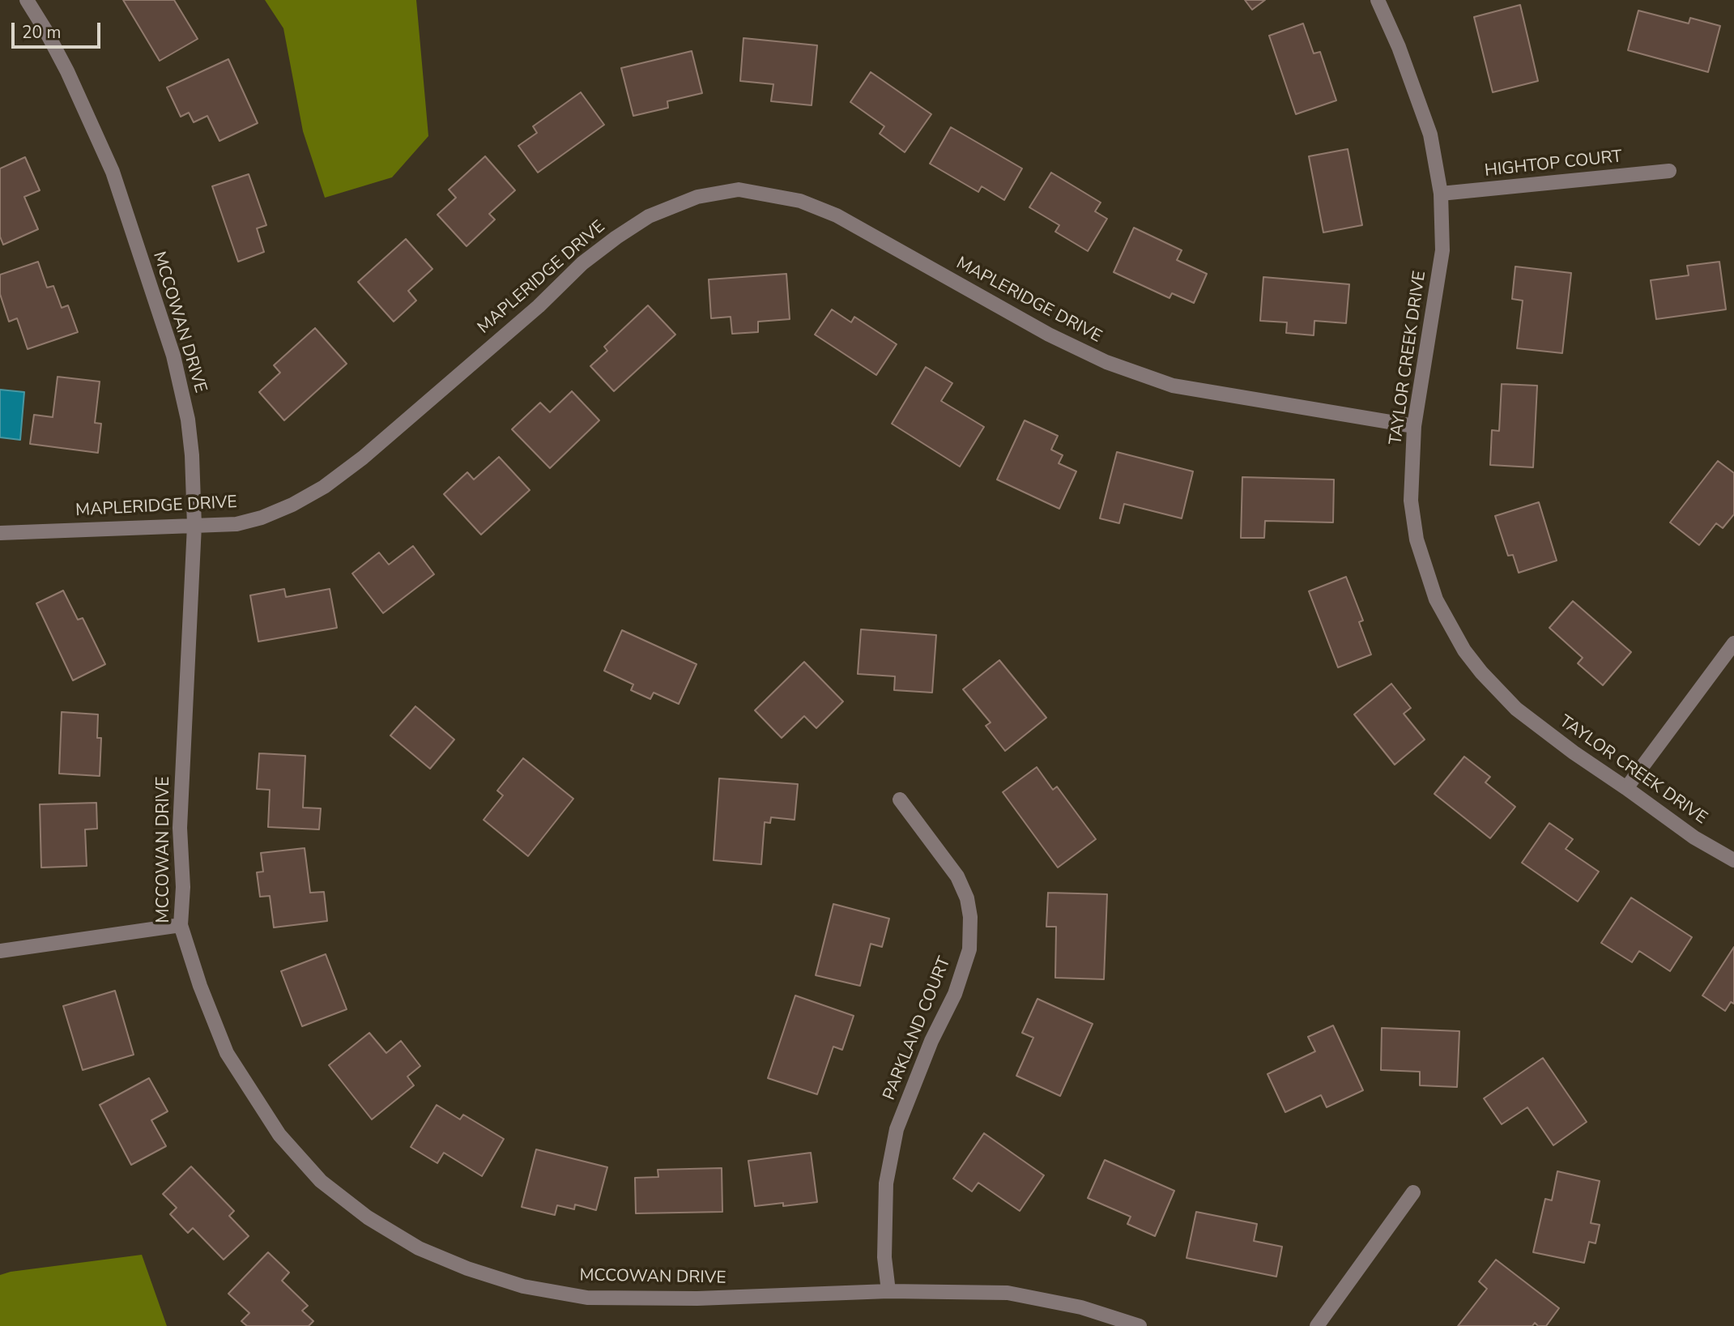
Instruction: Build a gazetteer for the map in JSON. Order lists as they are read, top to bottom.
{
  "streets": {
    "street": [
      "HIGHTOP COURT",
      "MAPLERIDGE DRIVE",
      "MCCOWAN DRIVE",
      "TAYLOR CREEK DRIVE",
      "PARKLAND COURT"
    ]
  },
  "crossings": [
    ["HIGHTOP COURT", "TAYLOR CREEK DRIVE"],
    ["MAPLERIDGE DRIVE", "MCCOWAN DRIVE"],
    ["MAPLERIDGE DRIVE", "TAYLOR CREEK DRIVE"],
    ["MCCOWAN DRIVE", "PARKLAND COURT"]
  ],
  "scale_bar": "20 m"
}
